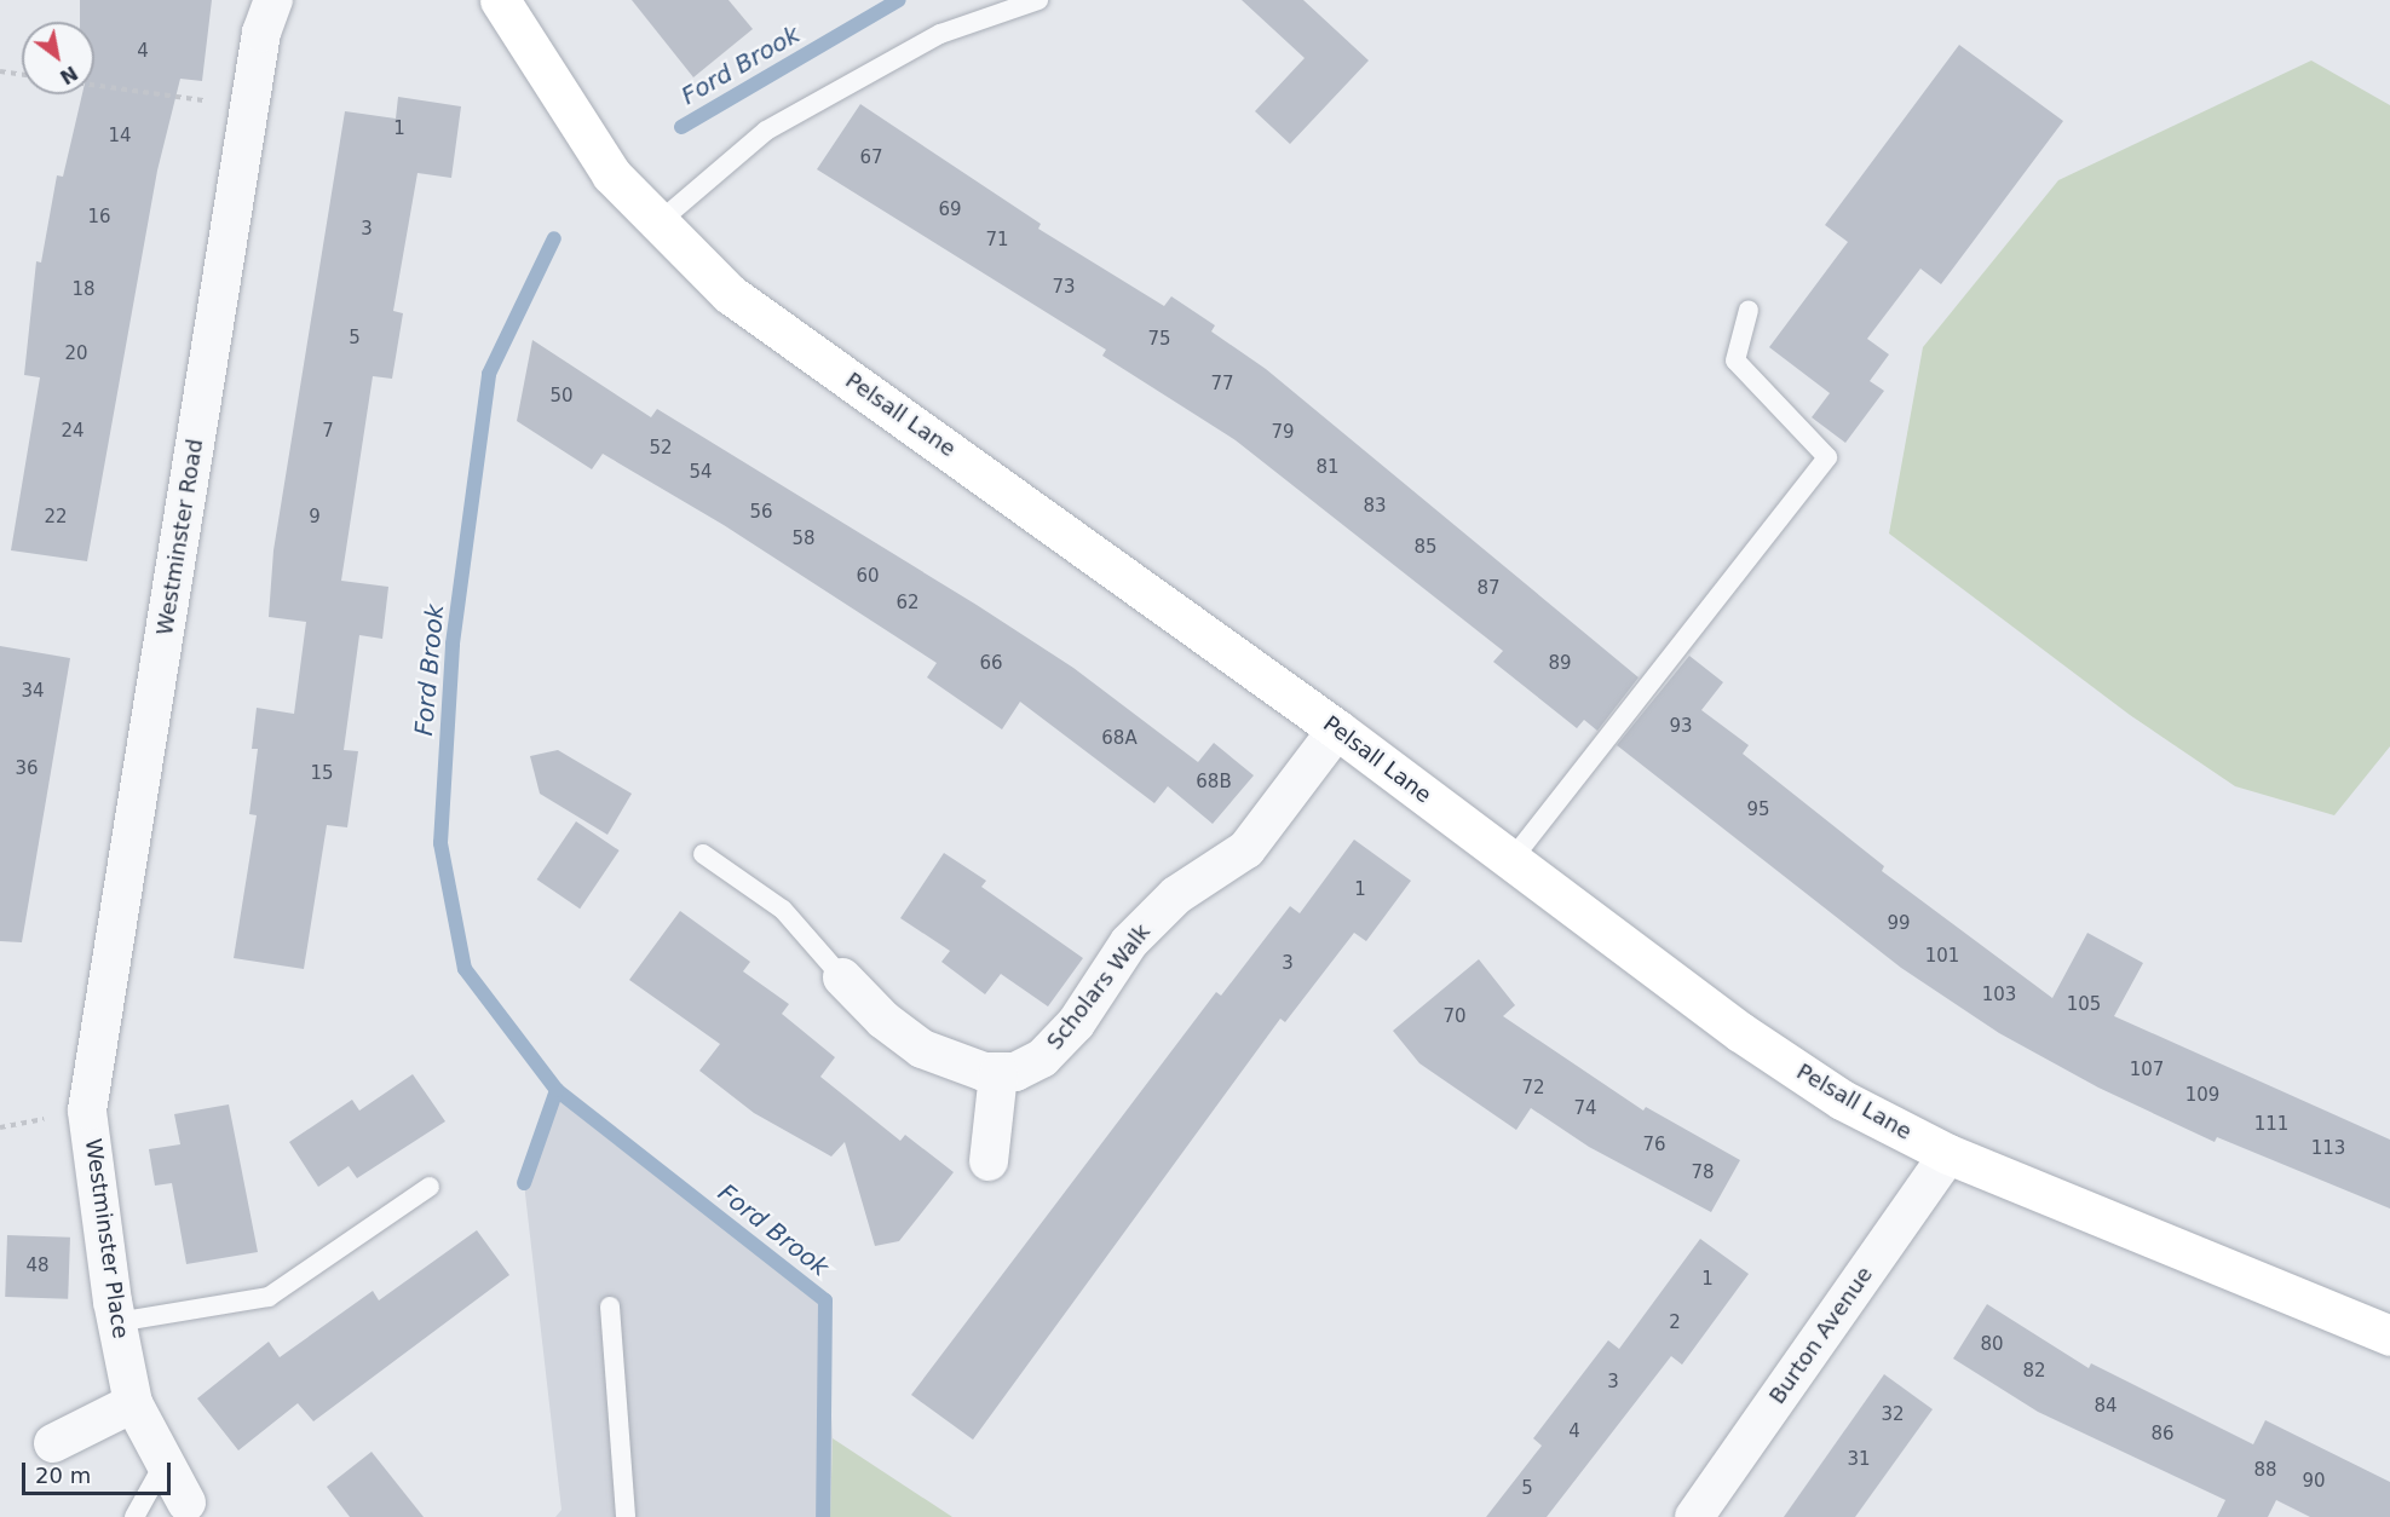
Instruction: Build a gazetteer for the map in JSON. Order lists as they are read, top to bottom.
{
  "streets": {
    "main road": ["Pelsall Lane"],
    "street": [
      "Westminster Road",
      "Scholars Walk",
      "Westminster Place",
      "Burton Avenue"
    ]
  },
  "crossings": [
    ["Pelsall Lane", "Scholars Walk"],
    ["Pelsall Lane", "Burton Avenue"],
    ["Westminster Road", "Westminster Place"]
  ],
  "water": ["Ford Brook"],
  "house_numbers": [
    "4",
    "1",
    "14",
    "67",
    "69",
    "16",
    "3",
    "71",
    "73",
    "18",
    "5",
    "75",
    "20",
    "77",
    "50",
    "24",
    "7",
    "79",
    "52",
    "81",
    "54",
    "83",
    "56",
    "22",
    "9",
    "58",
    "85",
    "60",
    "87",
    "62",
    "66",
    "89",
    "34",
    "93",
    "68A",
    "36",
    "15",
    "68B",
    "95",
    "1",
    "99",
    "101",
    "3",
    "103",
    "105",
    "70",
    "107",
    "72",
    "109",
    "74",
    "111",
    "76",
    "113",
    "78",
    "48",
    "1",
    "2",
    "80",
    "82",
    "3",
    "84",
    "32",
    "4",
    "86",
    "31",
    "88",
    "90",
    "5"
  ],
  "scale_bar": "20 m",
  "north": "bottom right"
}
